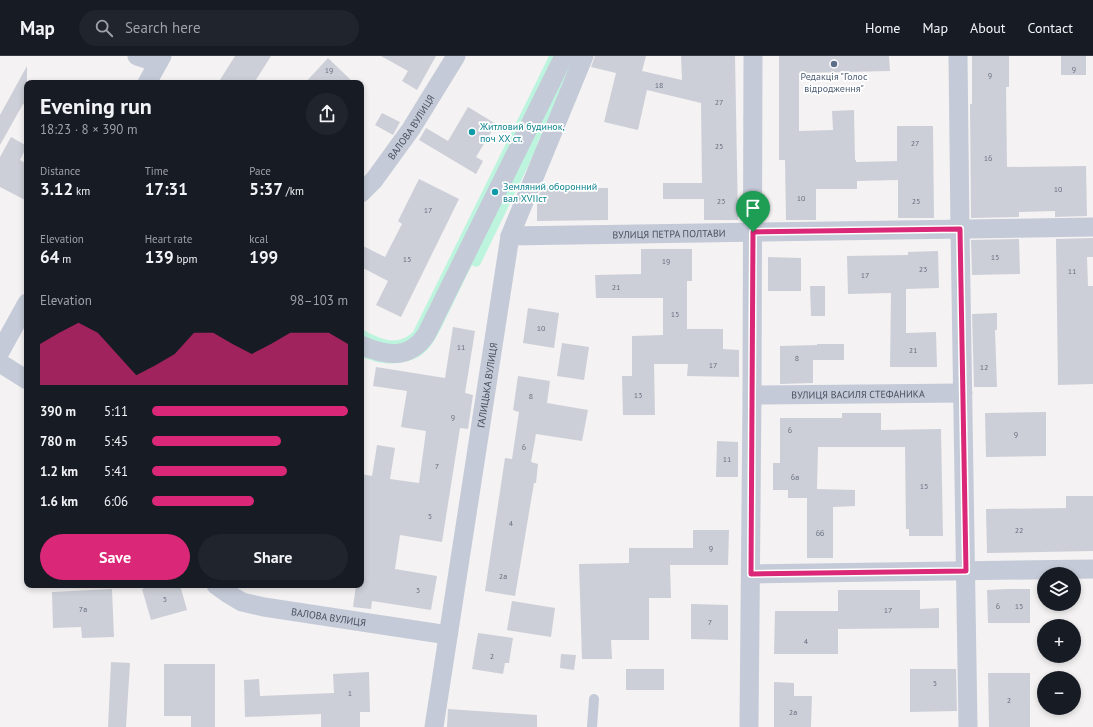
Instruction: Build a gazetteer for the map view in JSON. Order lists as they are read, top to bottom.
{
  "streets": {
    "street": [
      "ВАЛОВА ВУЛИЦЯ",
      "ВУЛИЦЯ ПЕТРА ПОЛТАВИ",
      "ГАЛИЦЬКА ВУЛИЦЯ",
      "ВУЛИЦЯ ВАСИЛЯ СТЕФАНИКА"
    ]
  },
  "crossings": [
    ["ВАЛОВА ВУЛИЦЯ", "ГАЛИЦЬКА ВУЛИЦЯ"],
    ["ВУЛИЦЯ ПЕТРА ПОЛТАВИ", "ГАЛИЦЬКА ВУЛИЦЯ"]
  ],
  "places": ["Редакція \"Голос відродження\"", "Житловий будинок, поч XX ст.", "Земляний оборонний вал XVIIст"],
  "house_numbers": [
    "9",
    "19",
    "9",
    "18",
    "27",
    "27",
    "25",
    "16",
    "10",
    "10",
    "23",
    "25",
    "17",
    "15",
    "15",
    "19",
    "23",
    "11",
    "17",
    "21",
    "15",
    "10",
    "11",
    "21",
    "8",
    "17",
    "12",
    "13",
    "8",
    "9",
    "6",
    "9",
    "6",
    "11",
    "7",
    "6а",
    "15",
    "5",
    "4",
    "22",
    "6б",
    "9",
    "2а",
    "3",
    "5",
    "6",
    "15",
    "7а",
    "17",
    "7",
    "4",
    "2",
    "5",
    "1",
    "2",
    "2а"
  ],
  "page": {
    "header": "Map",
    "search": "Search here",
    "nav": [
      "Home",
      "Map",
      "About",
      "Contact"
    ],
    "heading": ["Evening run", "18:23 · 8 × 390 m"],
    "stats": [
      ["Distance", "3.12 km"],
      ["Time", "17:31"],
      ["Pace", "5:37 /km"],
      ["Elevation", "64 m"],
      ["Heart rate", "139 bpm"],
      ["kcal", "199"]
    ],
    "chart": ["Elevation", "98–103 m"],
    "list": [
      {
        "name": "390 m",
        "note": "5:11"
      },
      {
        "name": "780 m",
        "note": "5:45"
      },
      {
        "name": "1.2 km",
        "note": "5:41"
      },
      {
        "name": "1.6 km",
        "note": "6:06"
      }
    ],
    "buttons": ["Save", "Share"],
    "map_buttons": ["+", "−"]
  }
}
